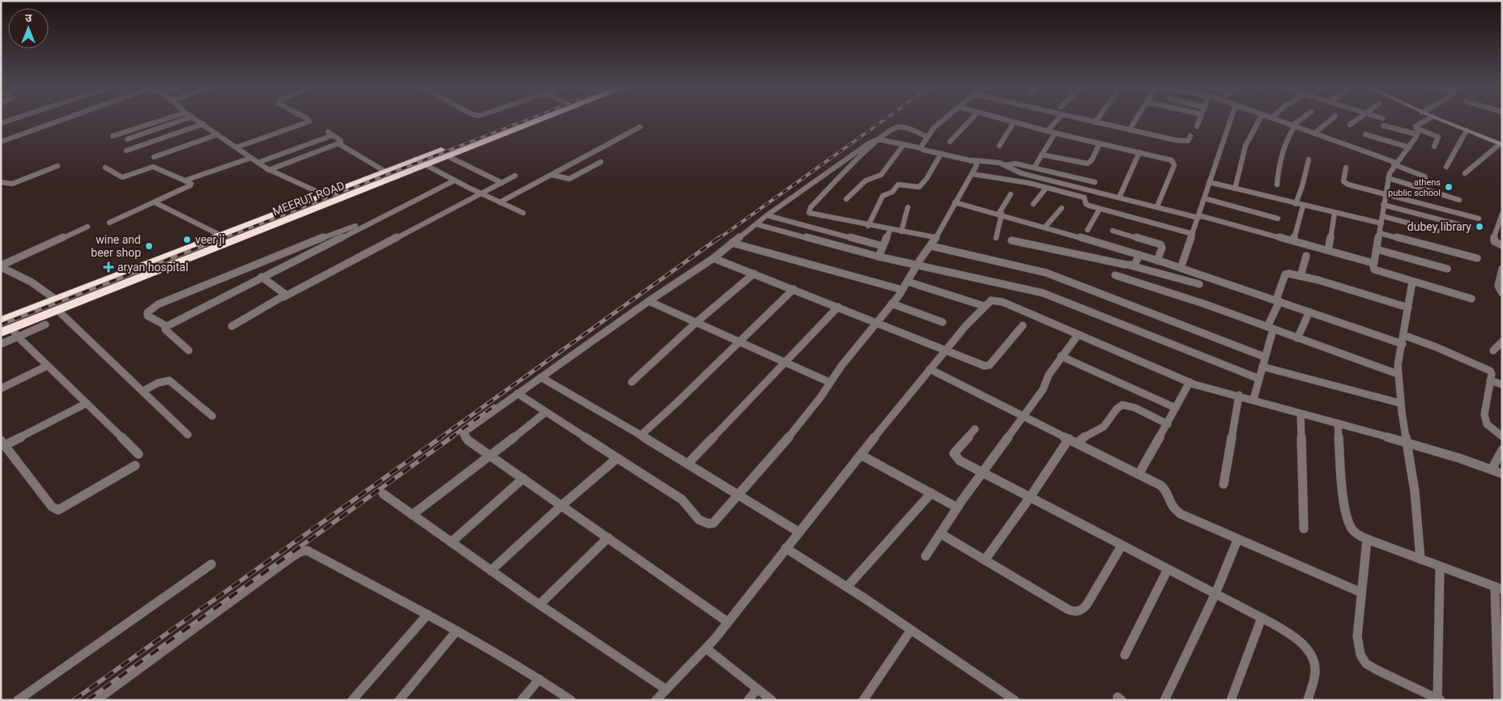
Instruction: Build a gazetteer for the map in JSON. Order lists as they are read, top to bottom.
{
  "streets": {
    "highway": ["MEERUT ROAD"]
  },
  "places": {
    "other": [
      "athens public school",
      "dubey library",
      "veer ji",
      "wine and beer shop"
    ],
    "health": ["aryan hospital"]
  },
  "north": "top"
}
